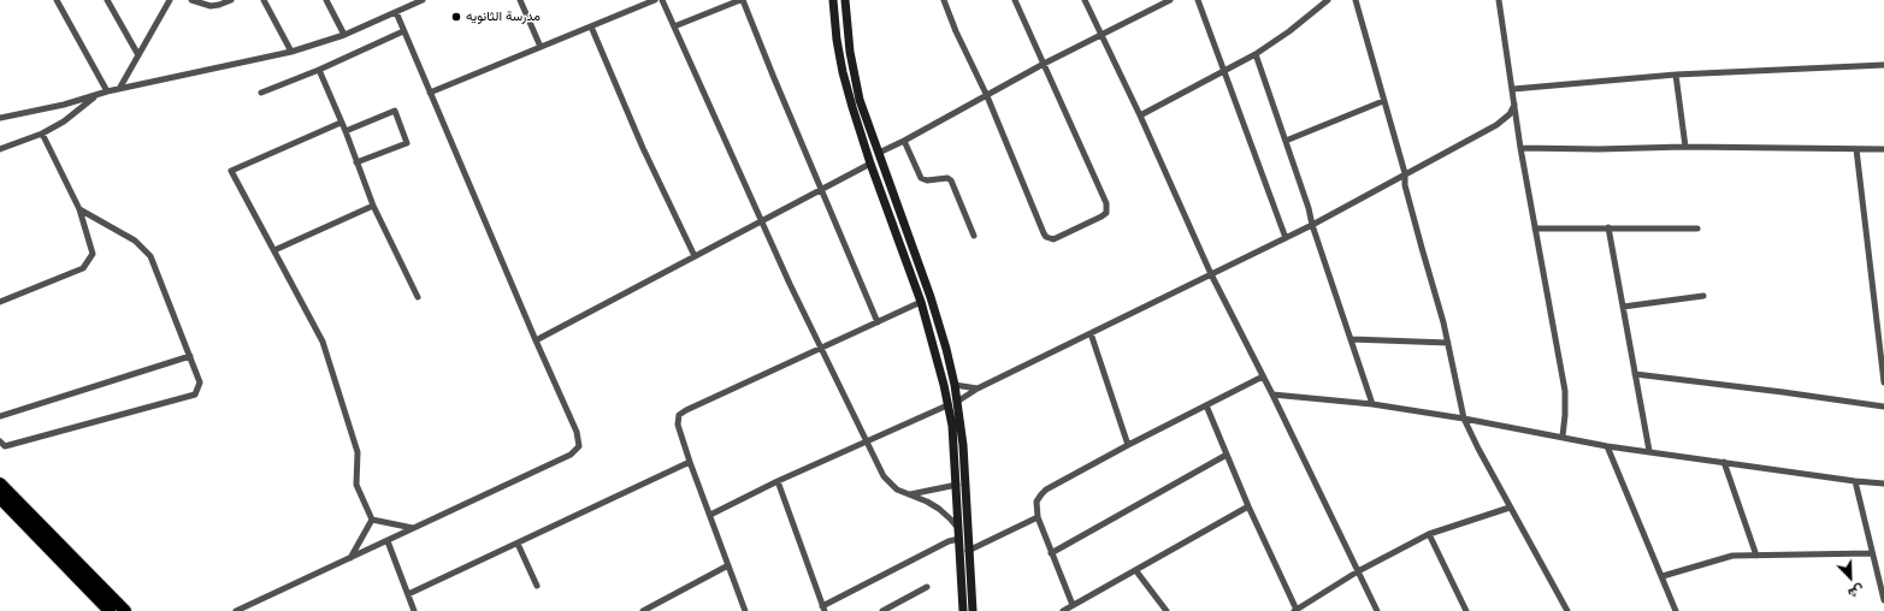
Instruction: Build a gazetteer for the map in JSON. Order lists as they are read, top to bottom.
{
  "places": ["مدرسة الثانويه"],
  "north": "bottom right"
}
